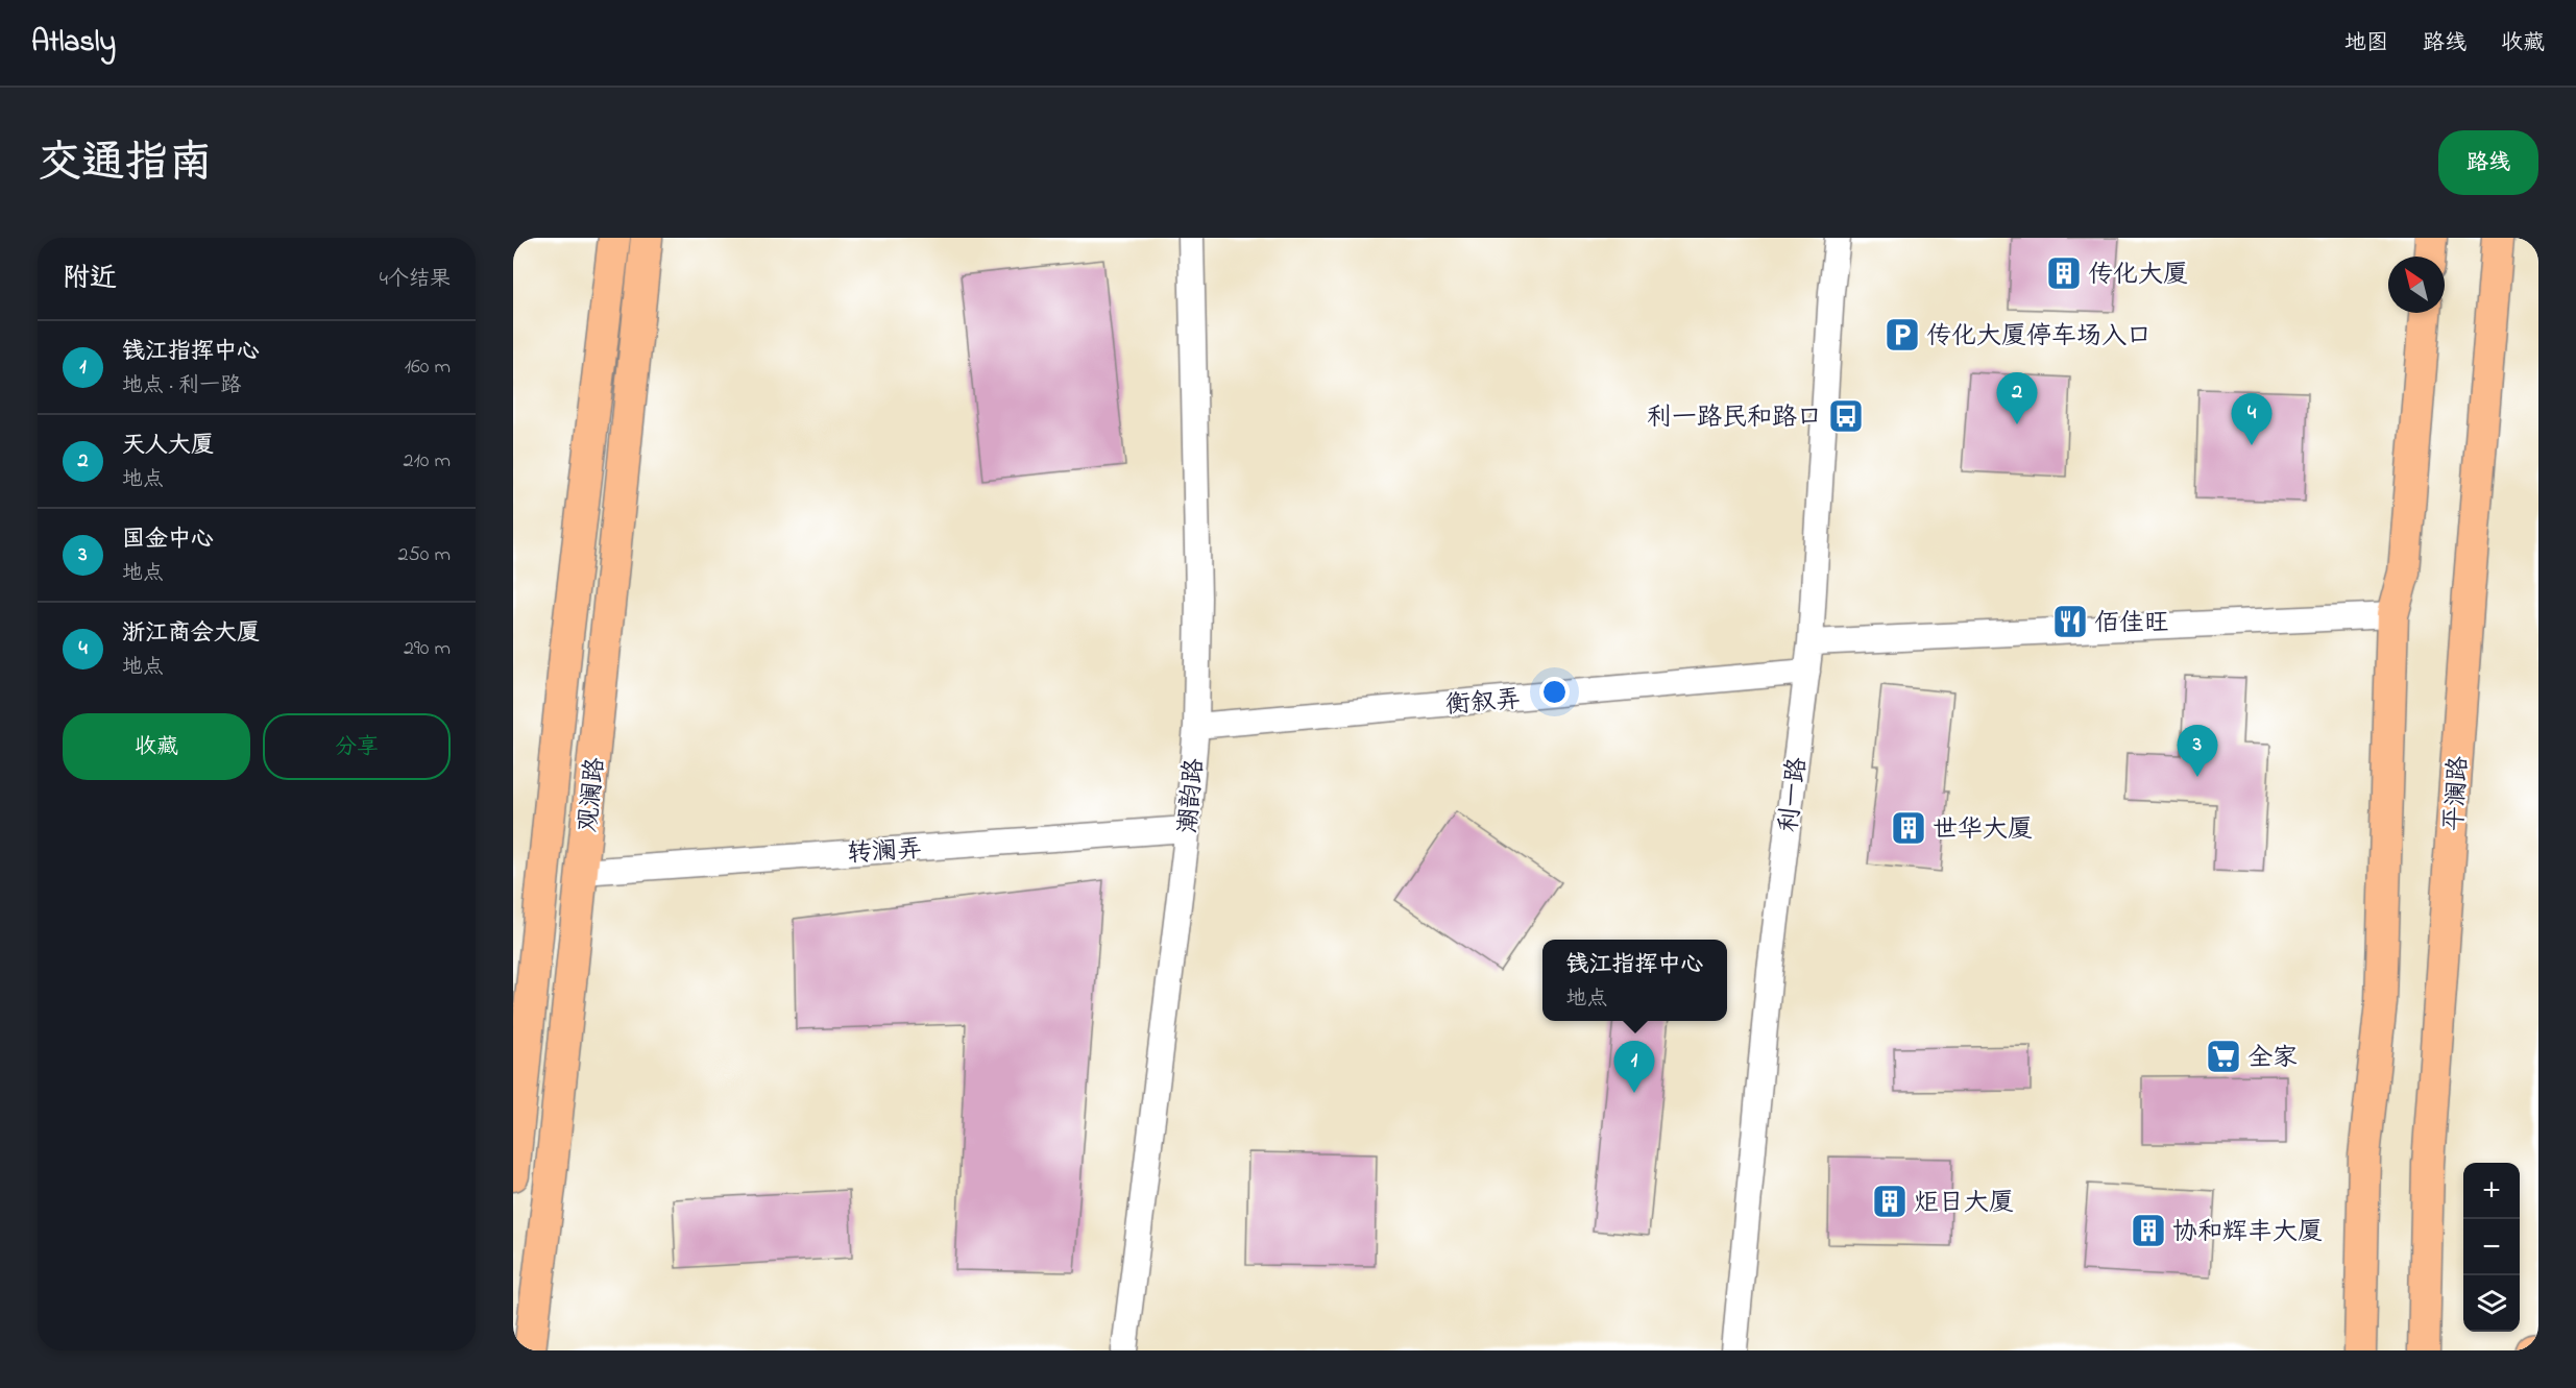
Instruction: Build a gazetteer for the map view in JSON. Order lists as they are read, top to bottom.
{
  "streets": {
    "main road": ["平澜路", "观澜路"],
    "street": [
      "衡叙弄",
      "利一路",
      "潮韵路",
      "转澜弄"
    ]
  },
  "crossings": [
    ["衡叙弄", "利一路"],
    ["衡叙弄", "潮韵路"],
    ["观澜路", "转澜弄"],
    ["潮韵路", "转澜弄"]
  ],
  "places": {
    "building": [
      "传化大厦",
      "世华大厦",
      "炬日大厦",
      "协和辉丰大厦"
    ],
    "parking": ["传化大厦停车场入口"],
    "bus stop": ["利一路民和路口"],
    "restaurant": ["佰佳旺"],
    "supermarket": ["全家"]
  },
  "north": "top left",
  "page": {
    "header": "Atlasly",
    "nav": ["地图", "路线", "收藏"],
    "title": "交通指南",
    "buttons": [
      "路线",
      ["收藏", "分享"]
    ],
    "heading": ["附近", "4个结果"],
    "list": [
      {
        "mark": "1",
        "name": "钱江指挥中心",
        "note": "地点 · 利一路",
        "value": "160 m"
      },
      {
        "mark": "2",
        "name": "天人大厦",
        "note": "地点",
        "value": "210 m"
      },
      {
        "mark": "3",
        "name": "国金中心",
        "note": "地点",
        "value": "250 m"
      },
      {
        "mark": "4",
        "name": "浙江商会大厦",
        "note": "地点",
        "value": "290 m"
      }
    ],
    "pins": [
      "2",
      "4",
      "3",
      "1"
    ],
    "popup": ["钱江指挥中心", "地点"],
    "map_buttons": ["+", "−"]
  }
}
